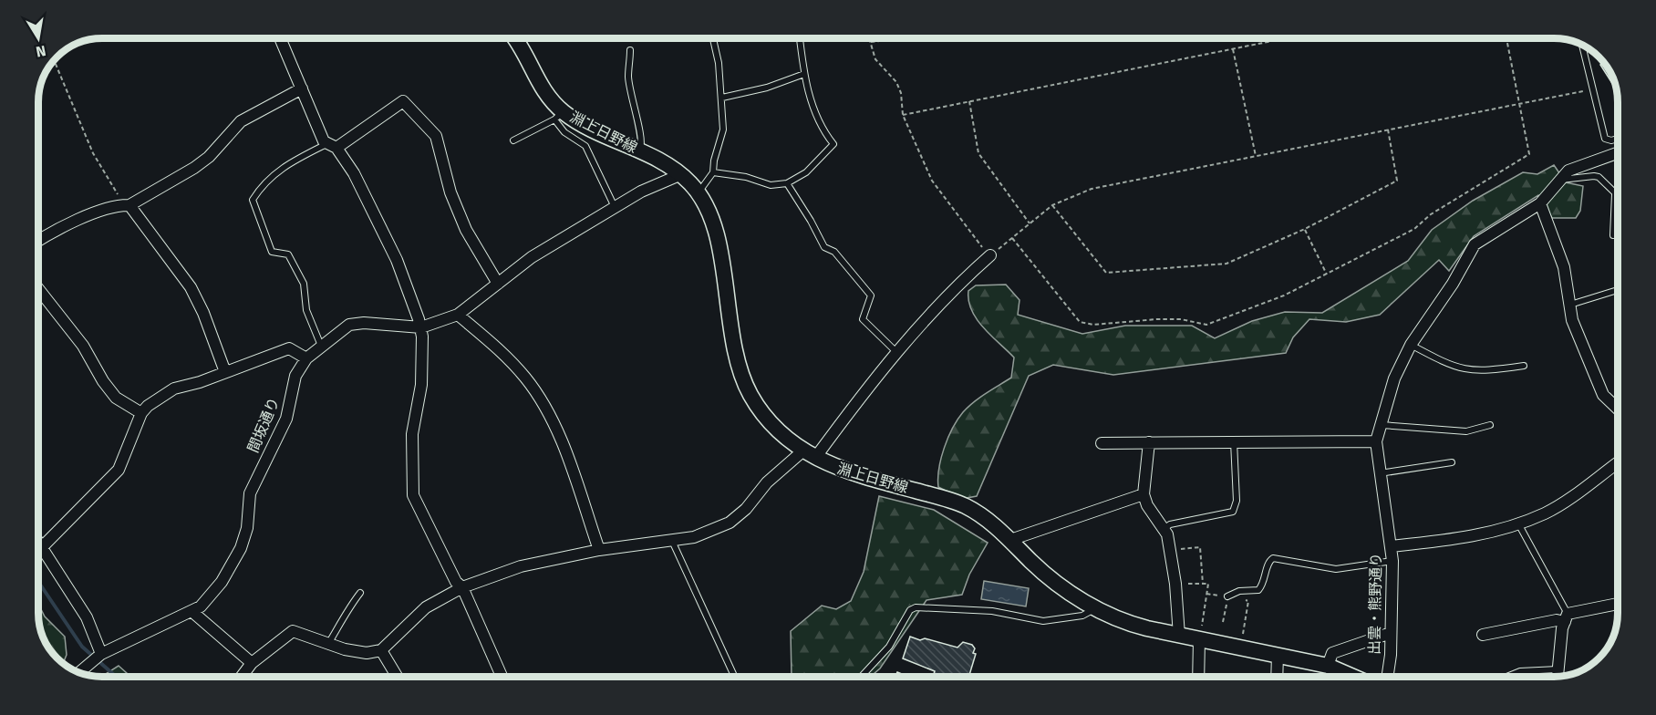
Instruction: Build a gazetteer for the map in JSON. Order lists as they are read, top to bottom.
{
  "streets": {
    "main road": ["淵上日野線"],
    "street": ["間坂通り", "出雲・熊野通り"]
  },
  "crossings": [
    ["淵上日野線", "間坂通り"]
  ],
  "north": "bottom"
}
